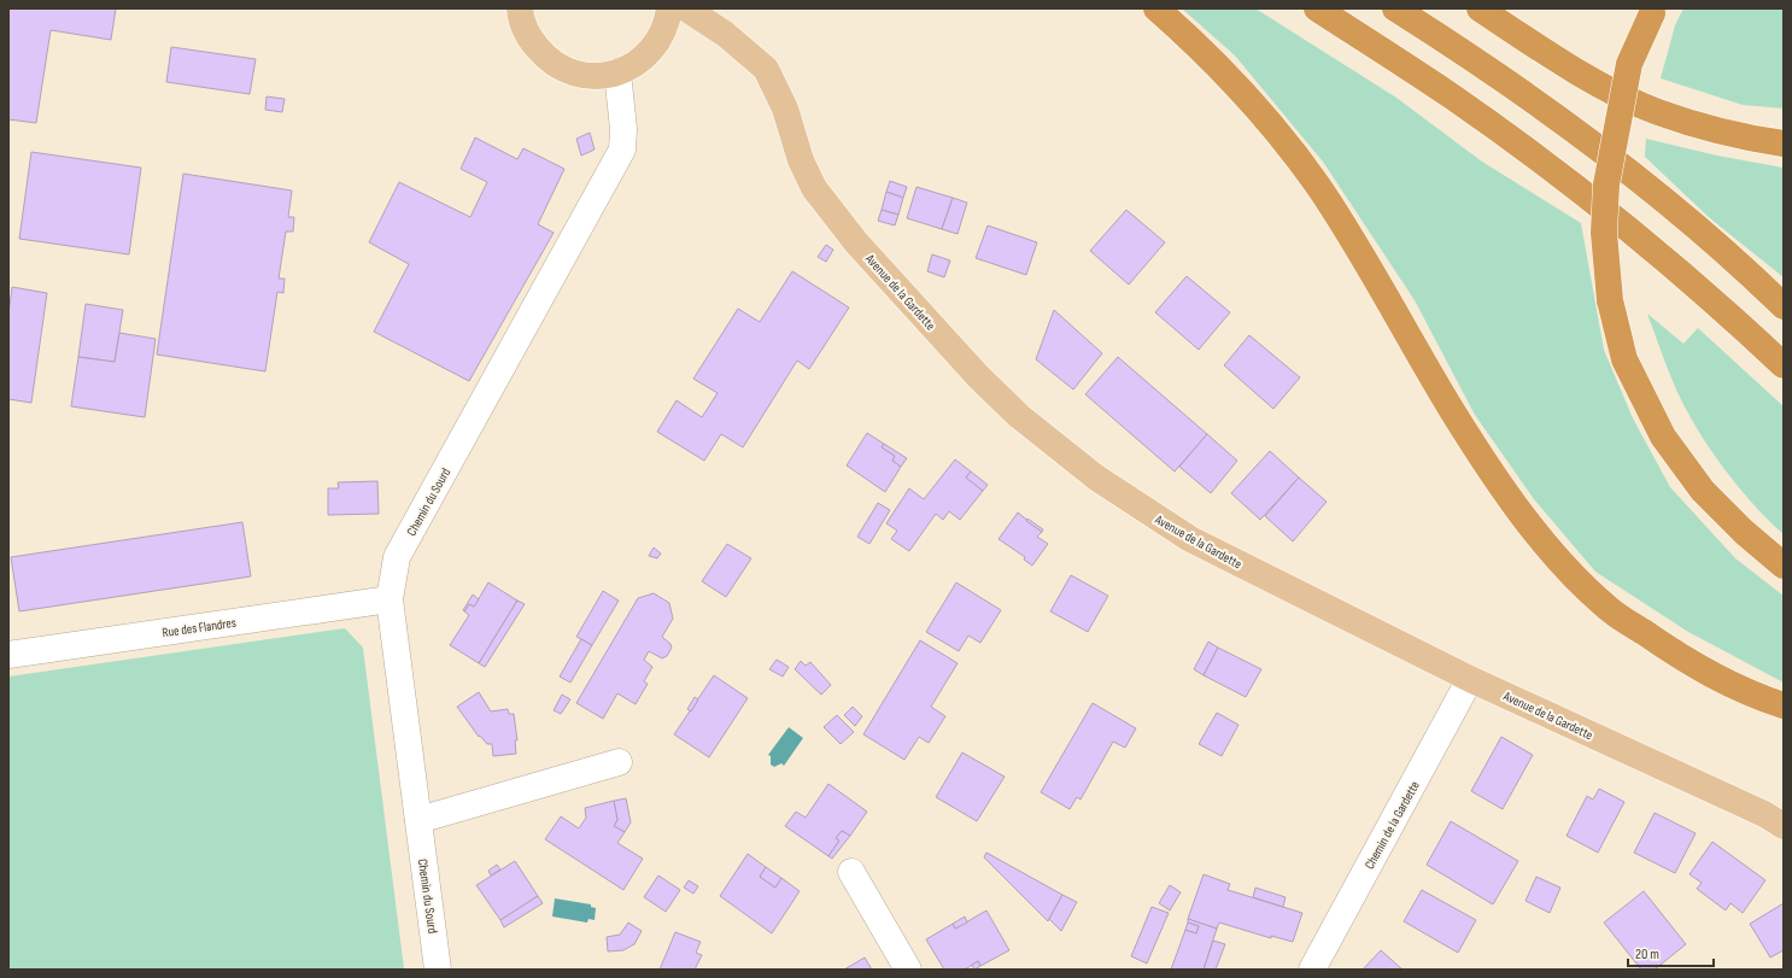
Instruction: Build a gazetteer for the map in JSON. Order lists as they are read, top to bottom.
{
  "streets": {
    "main road": ["Avenue de la Gardette"],
    "street": ["Chemin du Sourd", "Rue des Flandres", "Chemin de la Gardette"]
  },
  "crossings": [
    ["Avenue de la Gardette", "Chemin de la Gardette"],
    ["Chemin du Sourd", "Rue des Flandres"]
  ],
  "scale_bar": "20 m"
}
